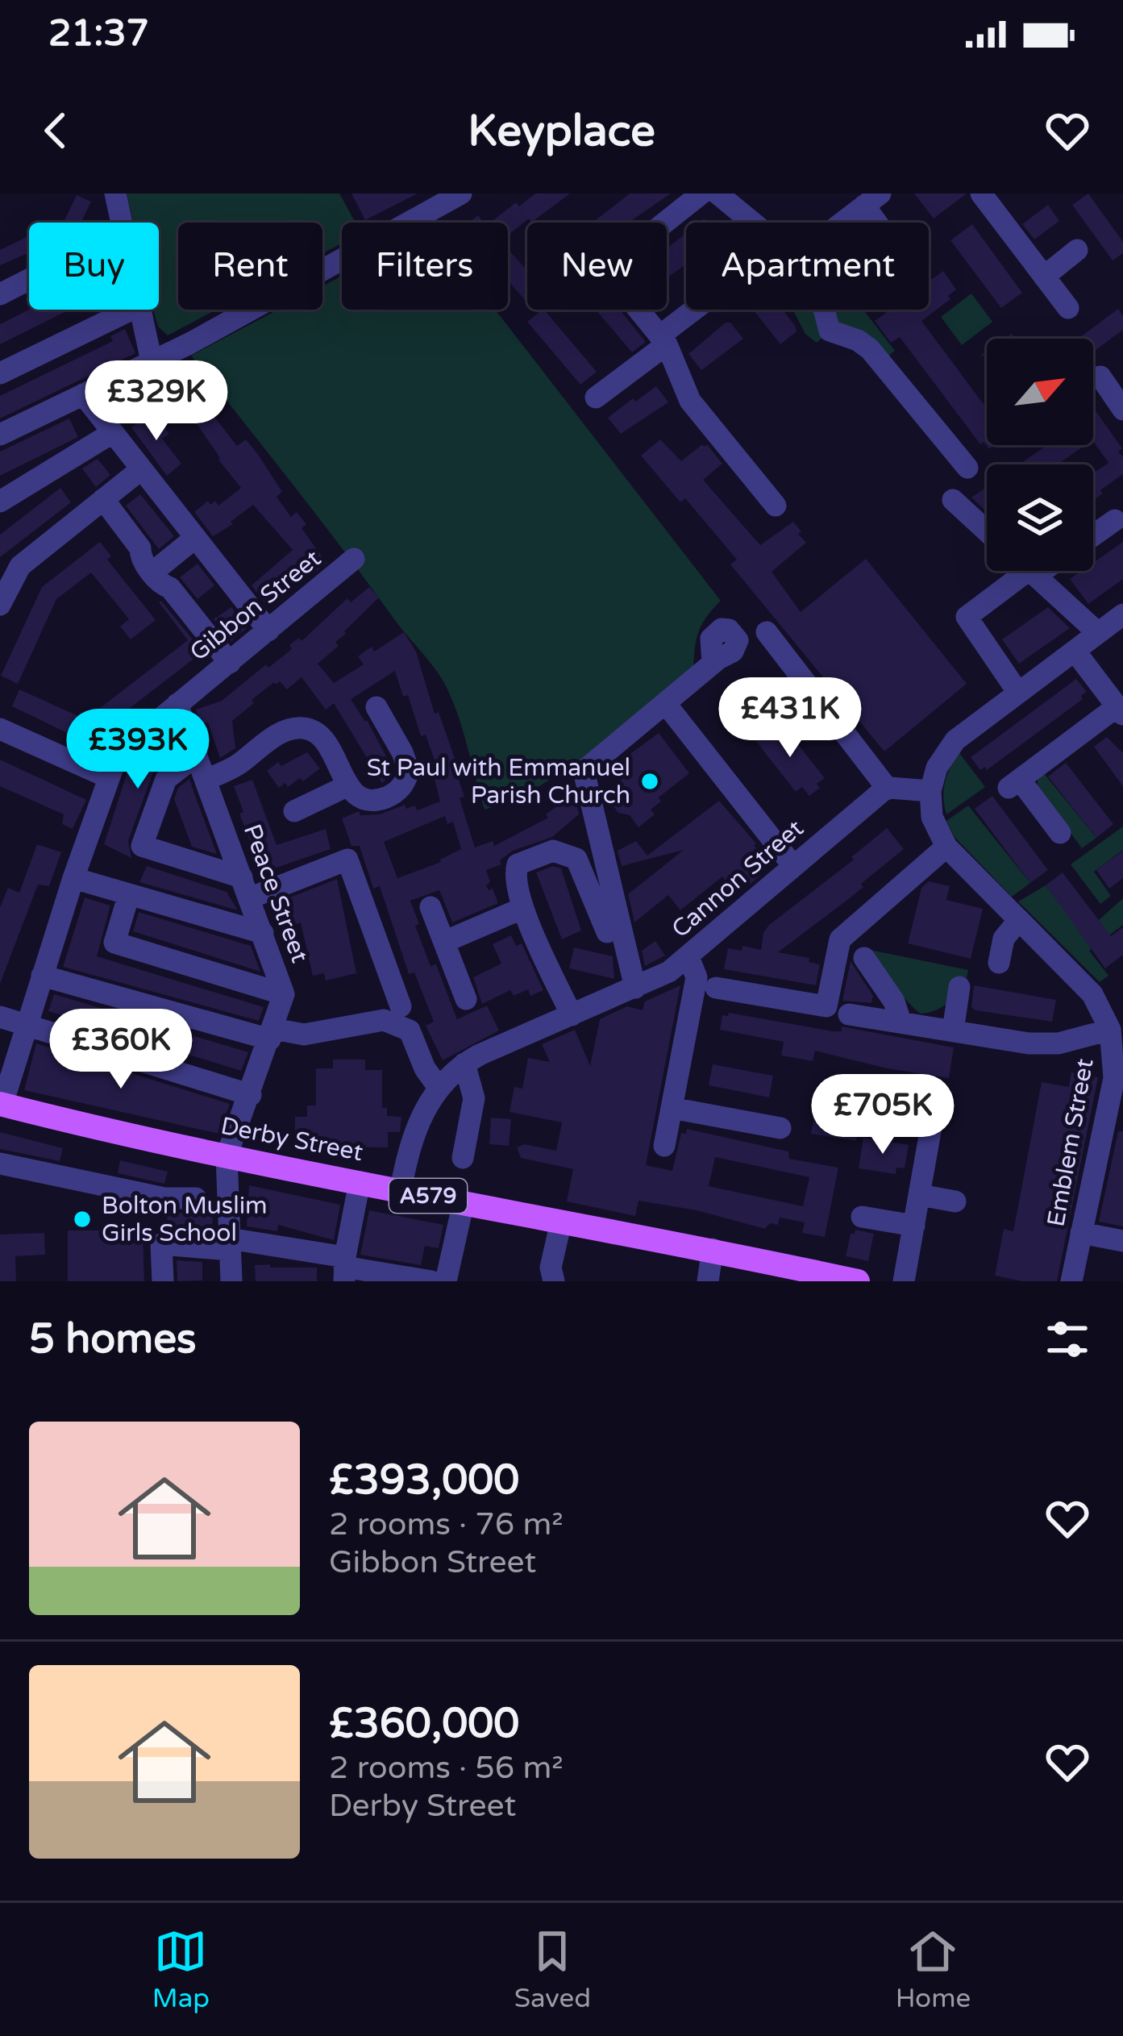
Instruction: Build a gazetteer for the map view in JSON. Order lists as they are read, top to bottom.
{
  "streets": {
    "main road": ["Derby Street", "A579"],
    "street": [
      "Gibbon Street",
      "Cannon Street",
      "Peace Street",
      "Emblem Street"
    ]
  },
  "crossings": [
    ["Gibbon Street", "Peace Street"],
    ["Gibbon Street", "Derby Street"],
    ["Cannon Street", "Derby Street"],
    ["Peace Street", "Derby Street"]
  ],
  "places": ["St Paul with Emmanuel Parish Church", "Bolton Muslim Girls School"],
  "north": "top right",
  "page": {
    "status": "21:37",
    "header": "Keyplace",
    "chip": [
      "Buy",
      "Rent",
      "Filters",
      "New",
      "Apartment"
    ],
    "price": [
      "£329K",
      "£431K",
      "£393K",
      "£360K",
      "£705K"
    ],
    "heading": "5 homes",
    "list": [
      {
        "name": "£393,000",
        "note": "2 rooms · 76 m² · Gibbon Street"
      },
      {
        "name": "£360,000",
        "note": "2 rooms · 56 m² · Derby Street"
      }
    ],
    "tabs": ["Map", "Saved", "Home"]
  }
}
